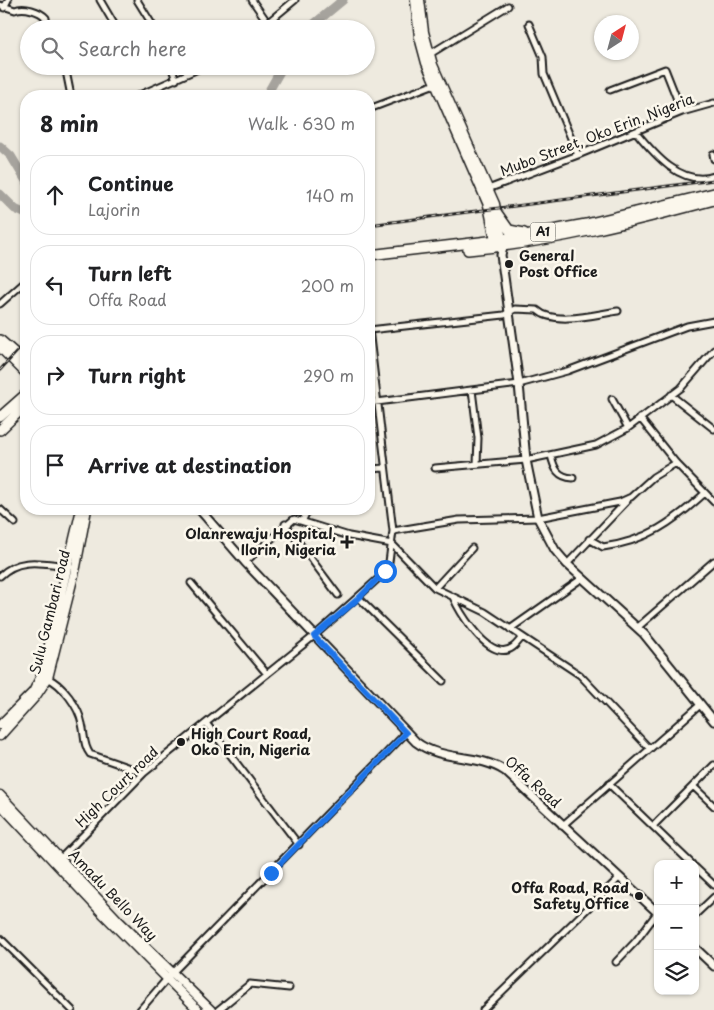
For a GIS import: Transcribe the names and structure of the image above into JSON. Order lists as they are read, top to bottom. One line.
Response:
{"streets":{"highway":["A1"],"main road":["Sulu Gambari road","Amadu Bello Way"],"street":["Mubo Street, Oko Erin, Nigeria","Offa Road","High Court road"]},"crossings":[["Offa Road","High Court road"],["High Court road","Amadu Bello Way"]],"places":{"other":["General Post Office","High Court Road, Oko Erin, Nigeria","Offa Road, Road Safety Office"],"health":["Olanrewaju Hospital, Ilorin, Nigeria"]},"north":"top right","page":{"search":"Search here","heading":["8 min","Walk · 630 m"],"list":[["Continue","Lajorin","140 m"],["Turn left","Offa Road","200 m"],["Turn right","290 m"],"Arrive at destination"],"map_buttons":["+","−"]}}
